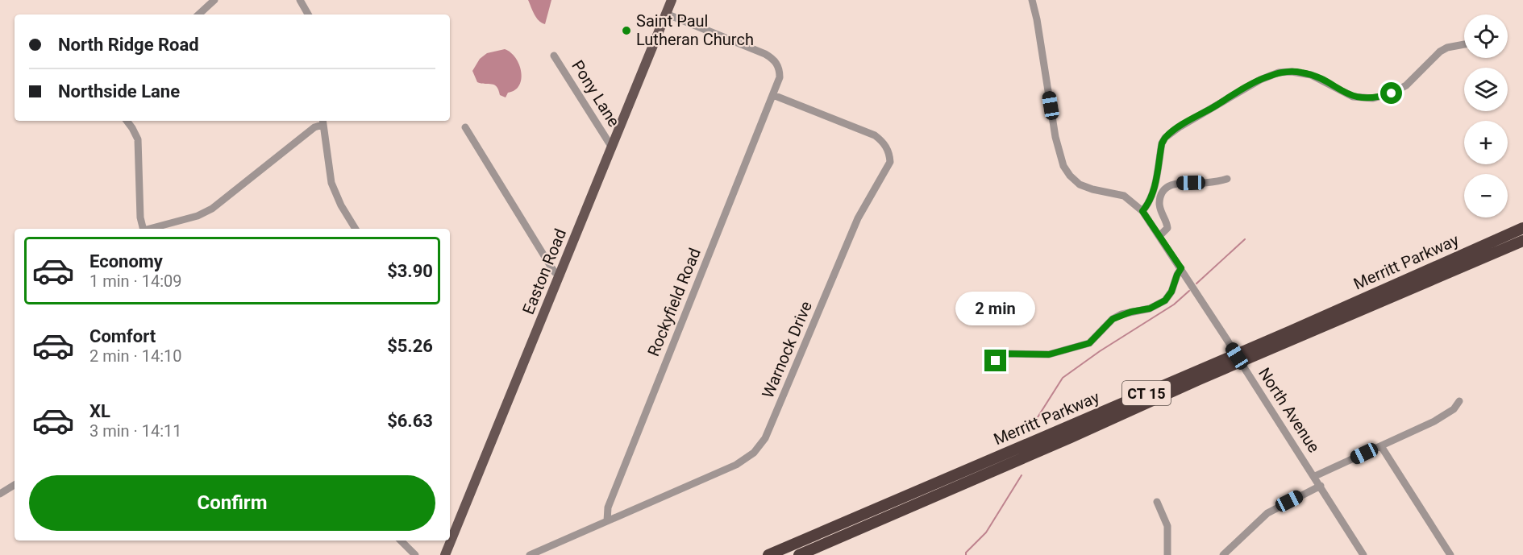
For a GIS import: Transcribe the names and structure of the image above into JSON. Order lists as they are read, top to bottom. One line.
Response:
{"streets":{"highway":["Merritt Parkway","CT 15"],"main road":["Easton Road"],"street":["Pony Lane","Rockyfield Road","Warnock Drive","North Avenue"]},"crossings":[["Pony Lane","Easton Road"],["Easton Road","Rockyfield Road"],["Rockyfield Road","Warnock Drive"]],"places":["Saint Paul Lutheran Church"],"page":{"map_buttons":["+","−"],"banner":["North Ridge Road","Northside Lane"],"list":[{"name":"Economy","note":"1 min · 14:09","value":"$3.90"},{"name":"Comfort","note":"2 min · 14:10","value":"$5.26"},{"name":"XL","note":"3 min · 14:11","value":"$6.63"}],"bubble":"2 min","buttons":"Confirm"}}
